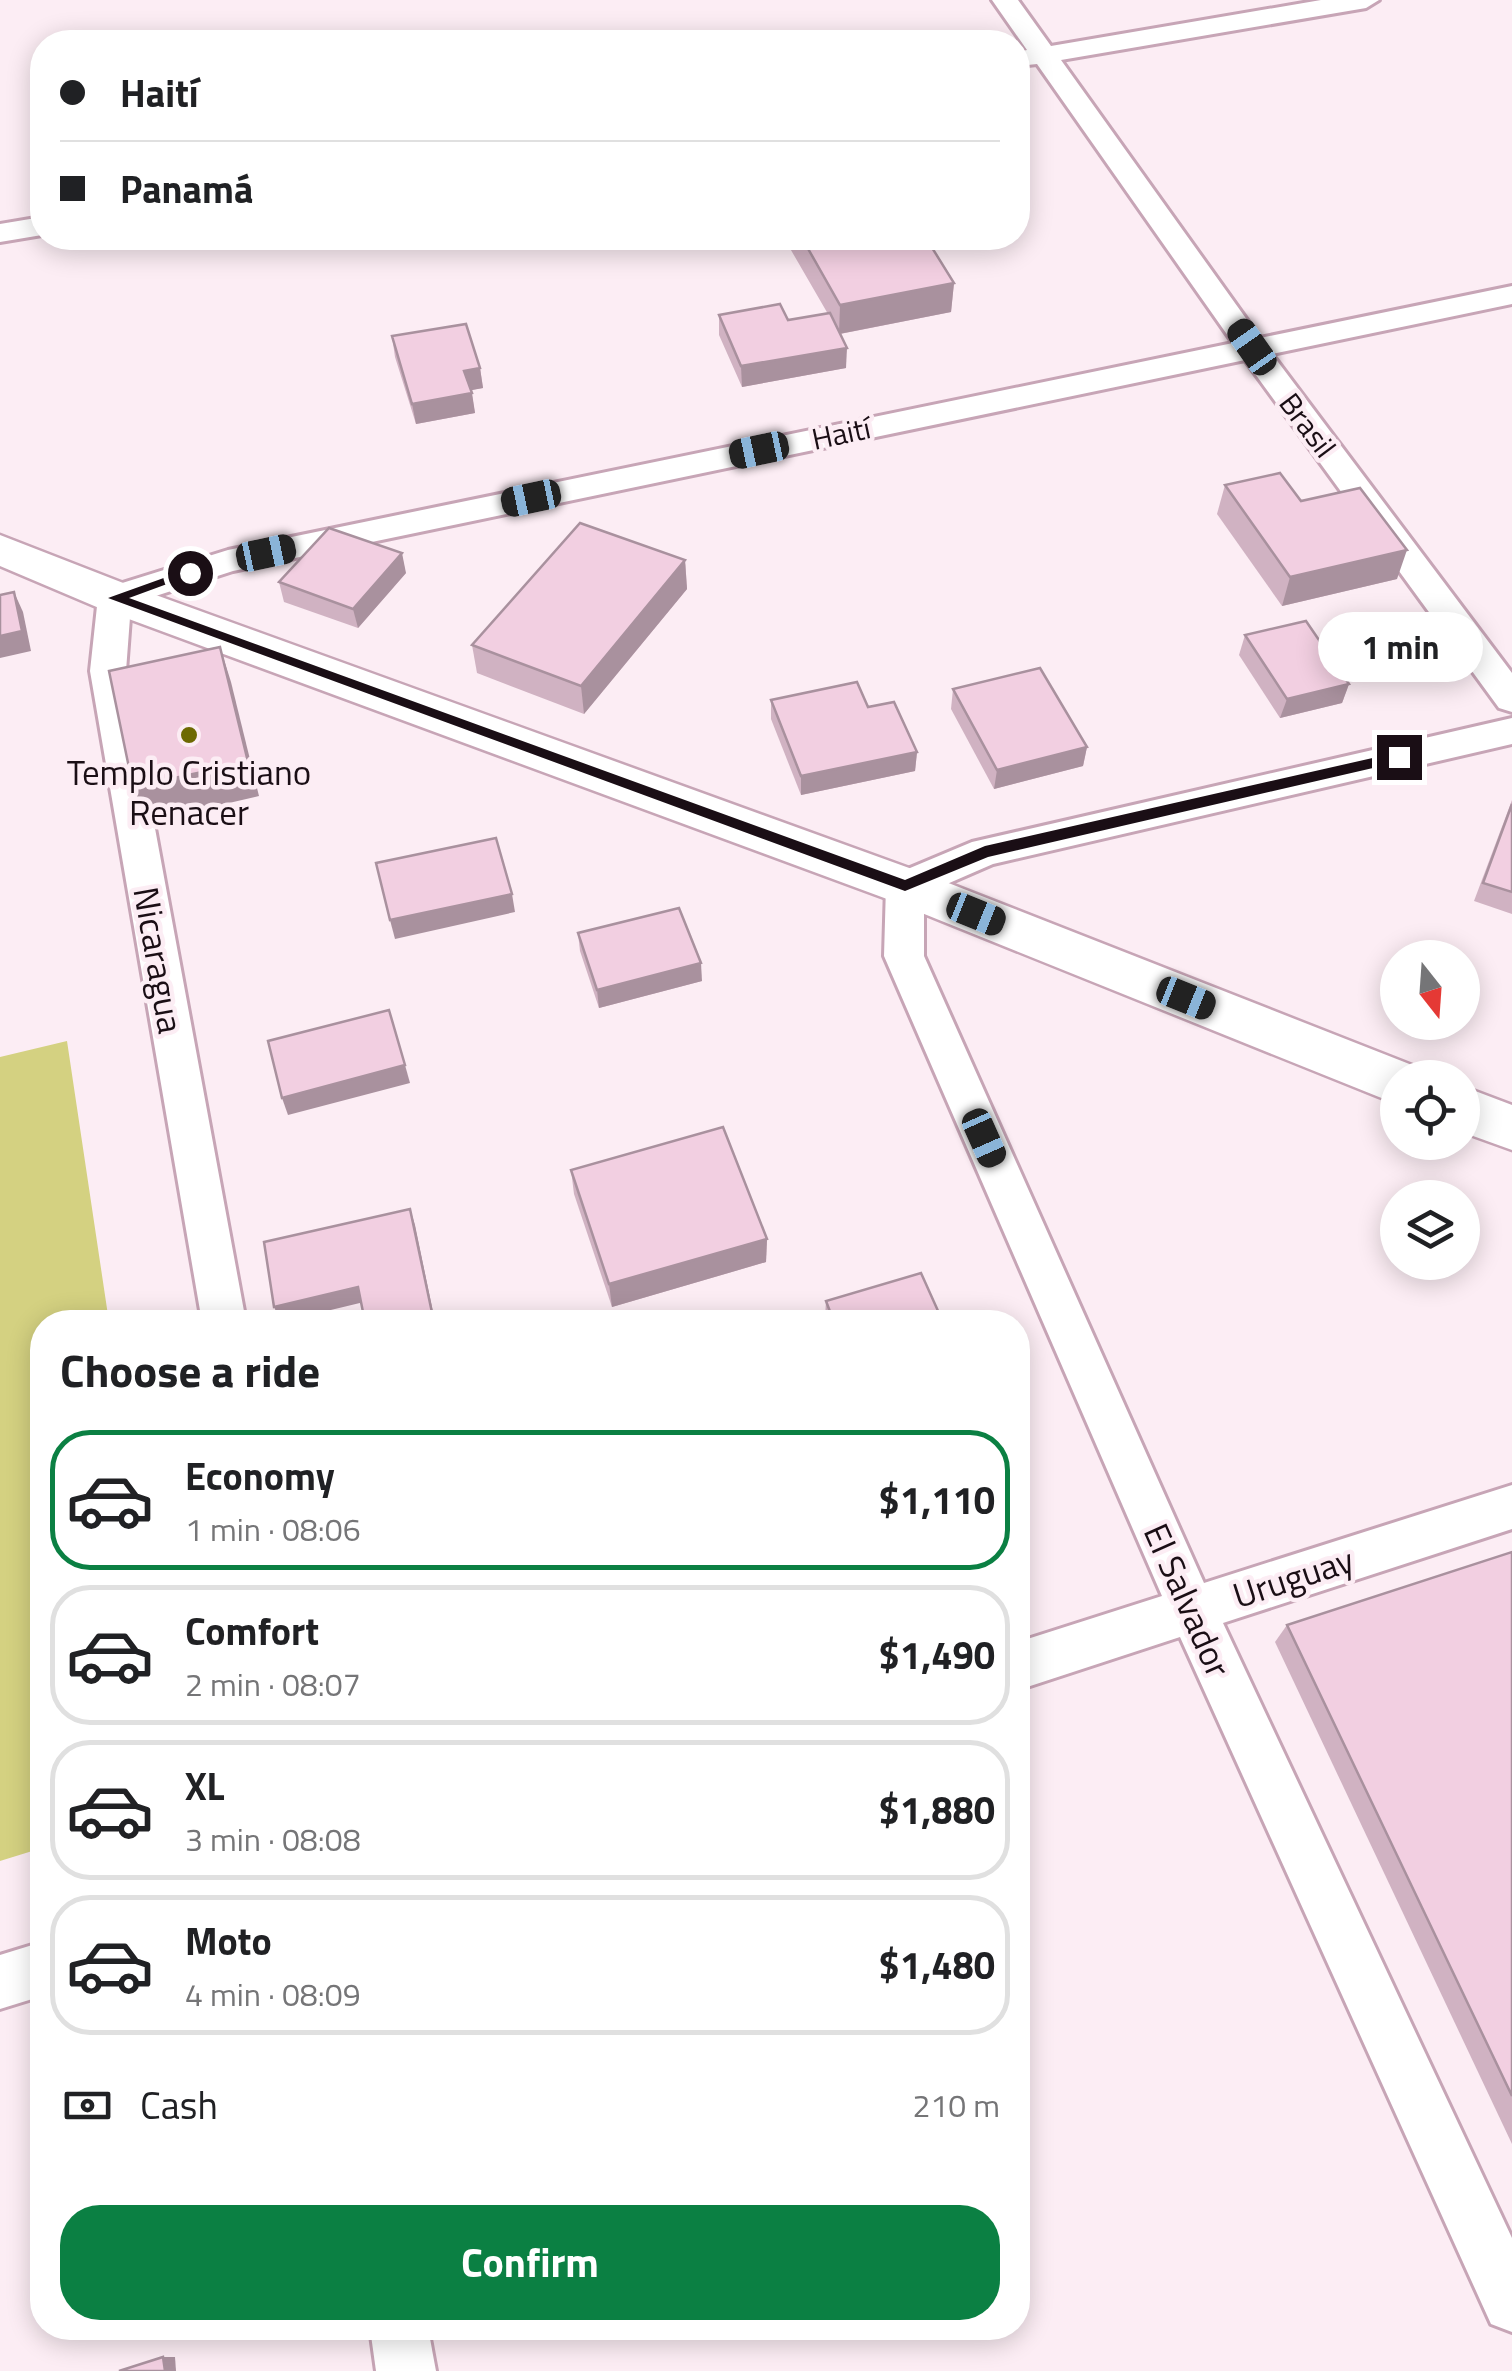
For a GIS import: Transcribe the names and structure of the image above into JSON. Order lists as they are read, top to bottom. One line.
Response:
{"streets":{"street":["Brasil","Haití","Nicaragua","Uruguay","El Salvador"]},"crossings":[["Brasil","Haití"],["Haití","Nicaragua"],["Uruguay","El Salvador"]],"places":["Templo Cristiano Renacer"],"north":"bottom","page":{"banner":["Haití","Panamá"],"bubble":"1 min","heading":"Choose a ride","list":[{"name":"Economy","note":"1 min · 08:06","value":"$1,110"},{"name":"Comfort","note":"2 min · 08:07","value":"$1,490"},{"name":"XL","note":"3 min · 08:08","value":"$1,880"},{"name":"Moto","note":"4 min · 08:09","value":"$1,480"}],"pay":["Cash","210 m"],"buttons":"Confirm"}}
